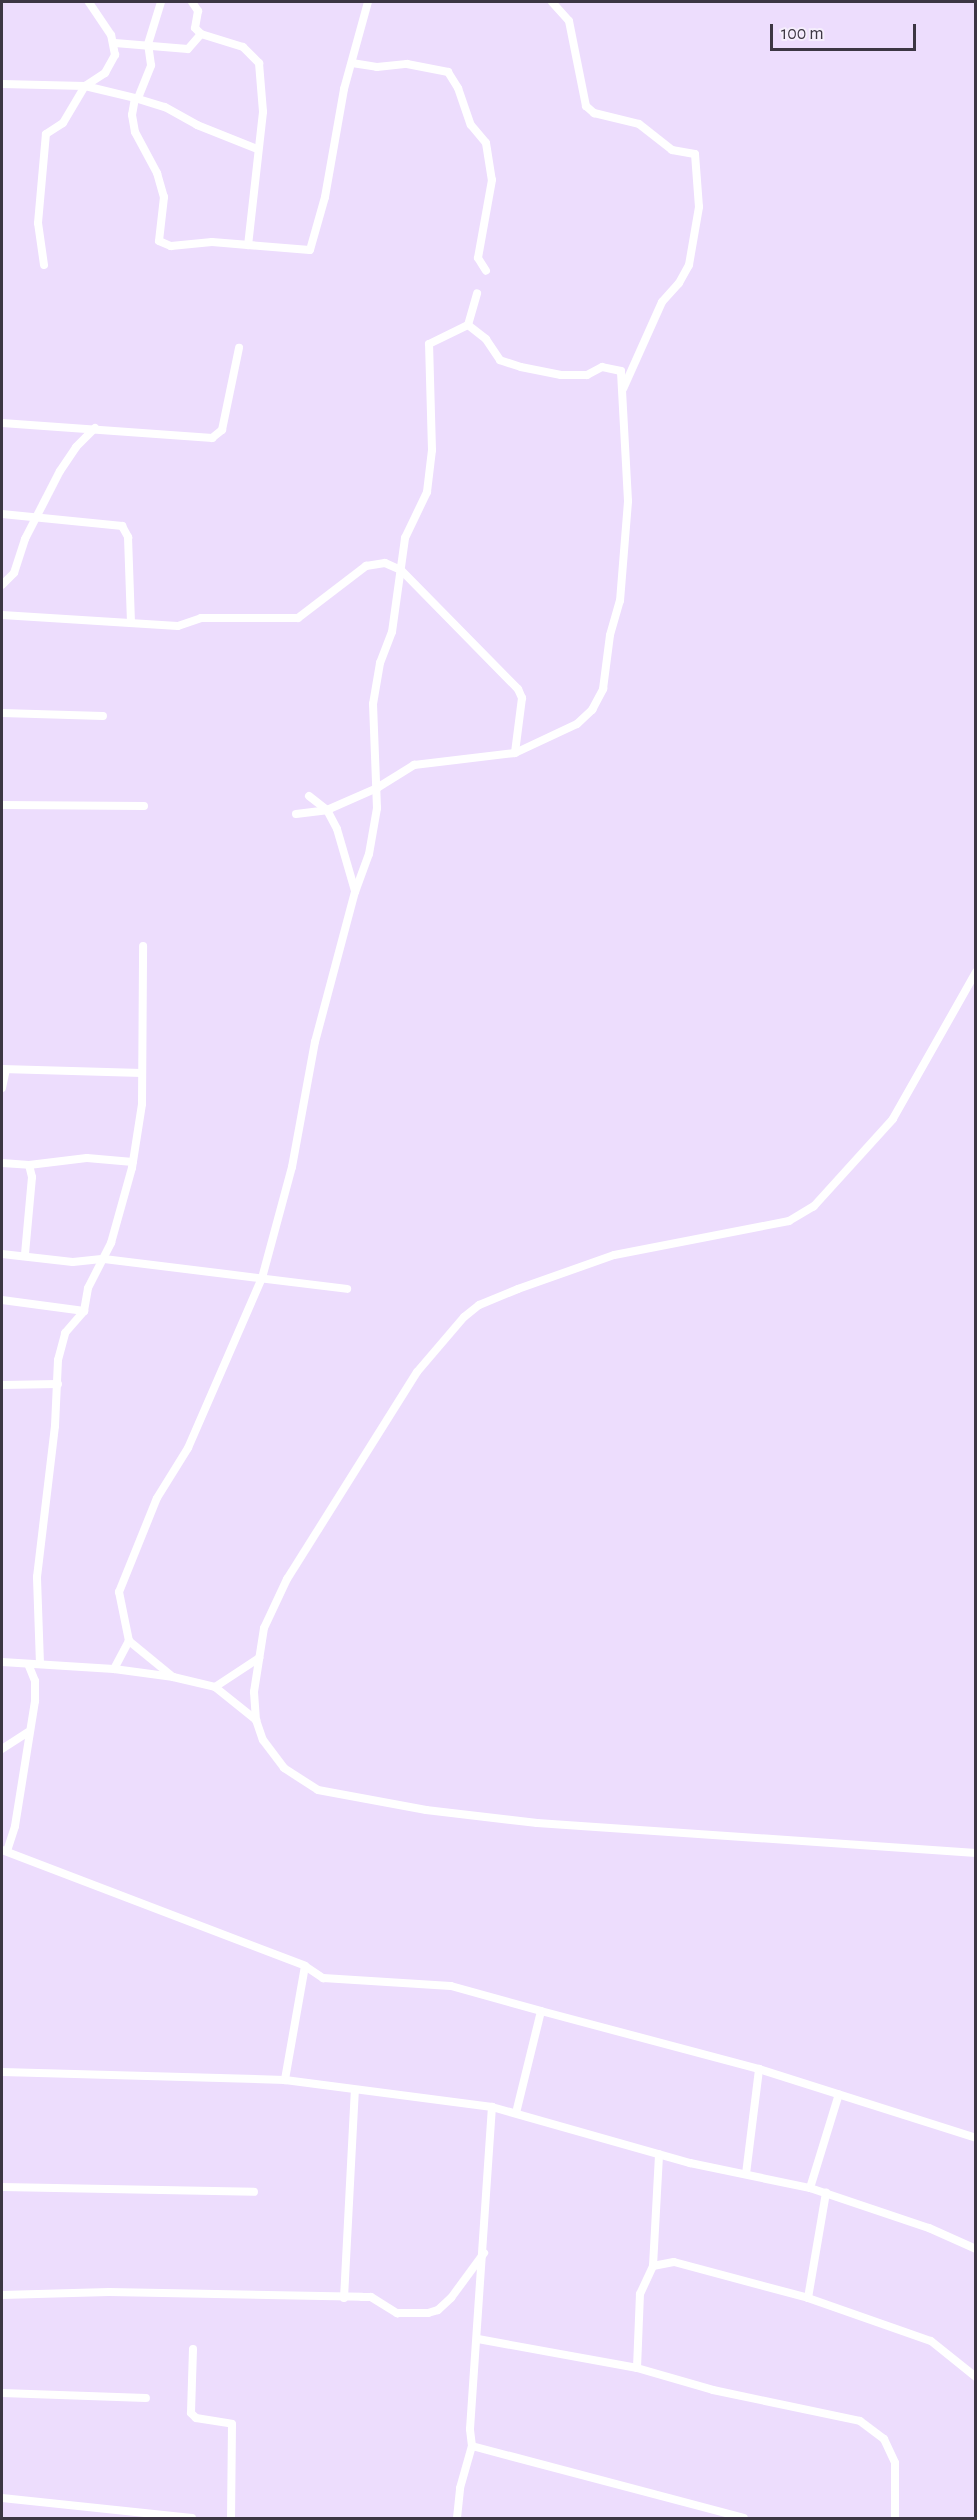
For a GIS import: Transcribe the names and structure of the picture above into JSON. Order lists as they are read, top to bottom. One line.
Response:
{"scale_bar":"100 m"}
